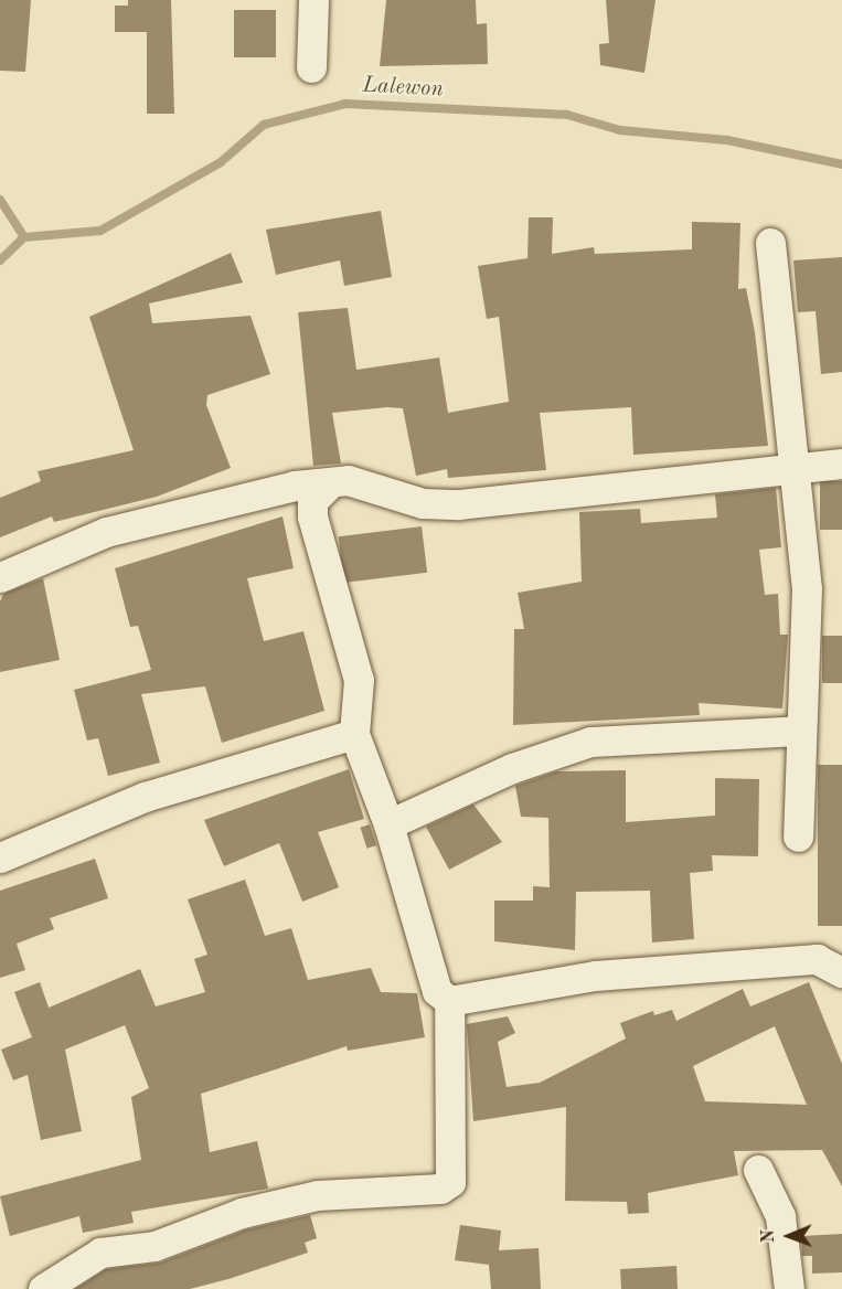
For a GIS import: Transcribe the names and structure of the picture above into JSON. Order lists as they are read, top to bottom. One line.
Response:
{"water":["Lalewon"],"north":"left"}
